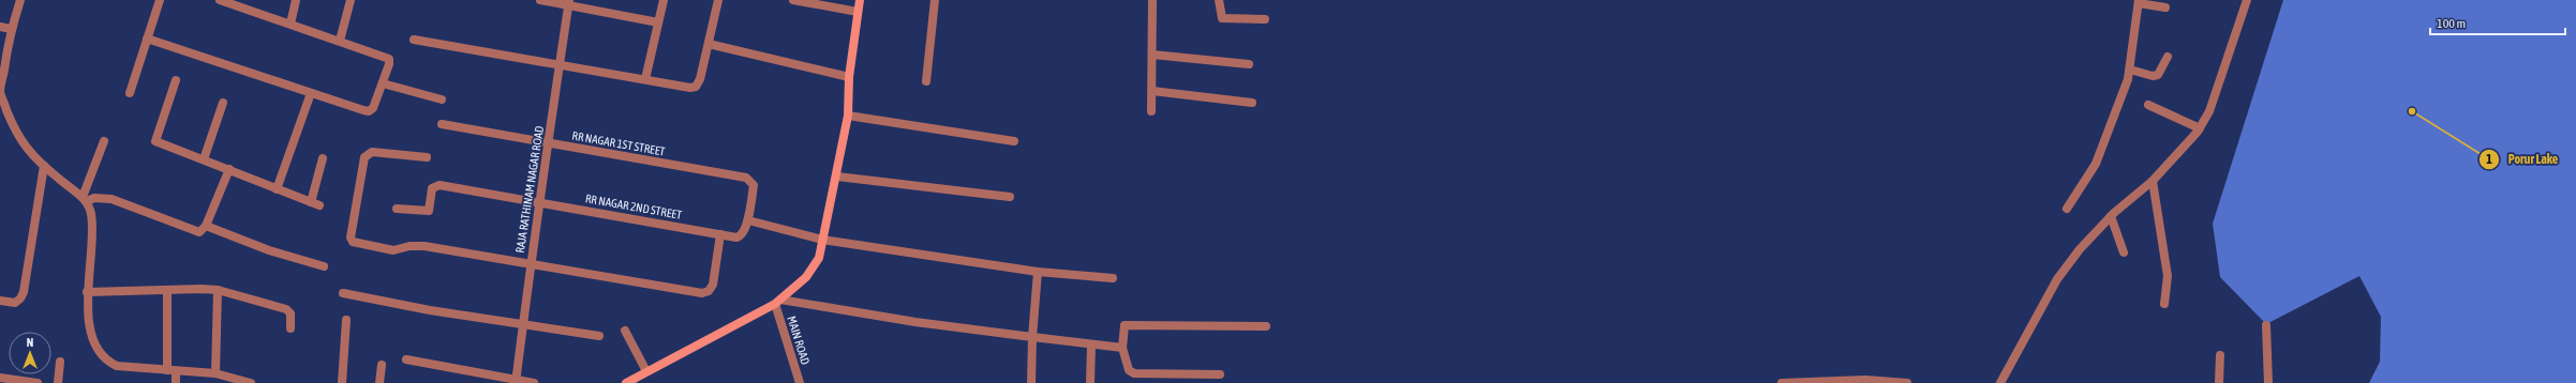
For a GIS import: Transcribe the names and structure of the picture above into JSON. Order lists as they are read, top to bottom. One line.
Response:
{"streets":{"street":["RR NAGAR 1ST STREET","RAJA RATHINAM NAGAR ROAD","RR NAGAR 2ND STREET","MAIN ROAD"]},"crossings":[["RR NAGAR 1ST STREET","RAJA RATHINAM NAGAR ROAD"],["RR NAGAR 1ST STREET","RR NAGAR 2ND STREET"],["RAJA RATHINAM NAGAR ROAD","RR NAGAR 2ND STREET"]],"places":["Porur Lake"],"scale_bar":"100 m","north":"top"}
